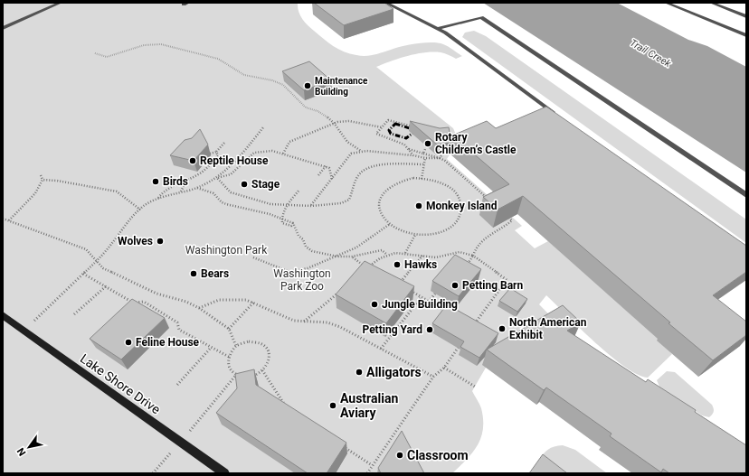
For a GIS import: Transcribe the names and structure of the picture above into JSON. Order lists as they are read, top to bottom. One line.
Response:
{"streets":{"street":["Lake Shore Drive"]},"water":["Trail Creek"],"parks":["Washington Park","Washington Park Zoo"],"places":["Maintenance Building","Rotary Children’s Castle","Reptile House","Birds","Stage","Monkey Island","Wolves","Hawks","Bears","Petting Barn","Jungle Building","North American Exhibit","Petting Yard","Feline House","Alligators","Australian Aviary","Classroom"],"north":"bottom left"}
